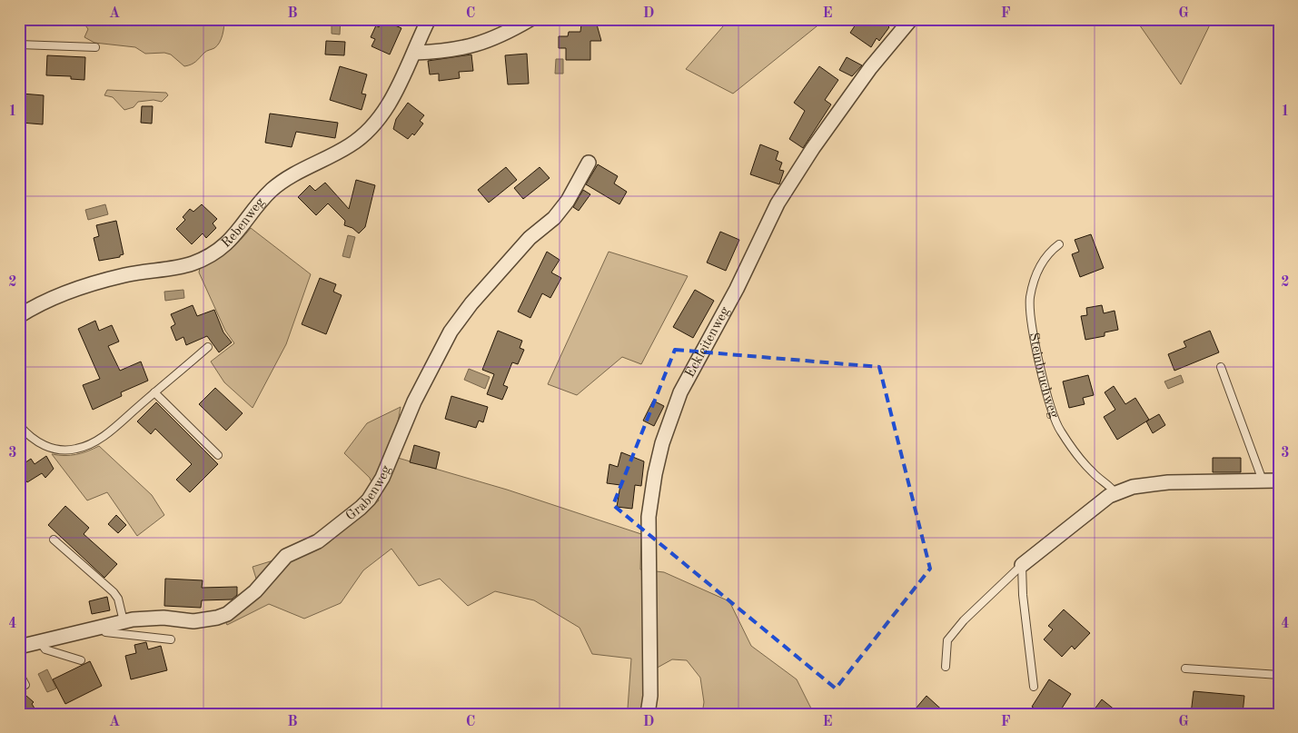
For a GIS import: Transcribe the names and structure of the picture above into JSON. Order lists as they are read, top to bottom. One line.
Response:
{"streets":{"street":["Rebenweg","Eckleitenweg","Grabenweg"],"lane":["Steinbruchweg"]},"grid":{"columns":["A","B","C","D","E","F","G"],"rows":["1","2","3","4"]}}
